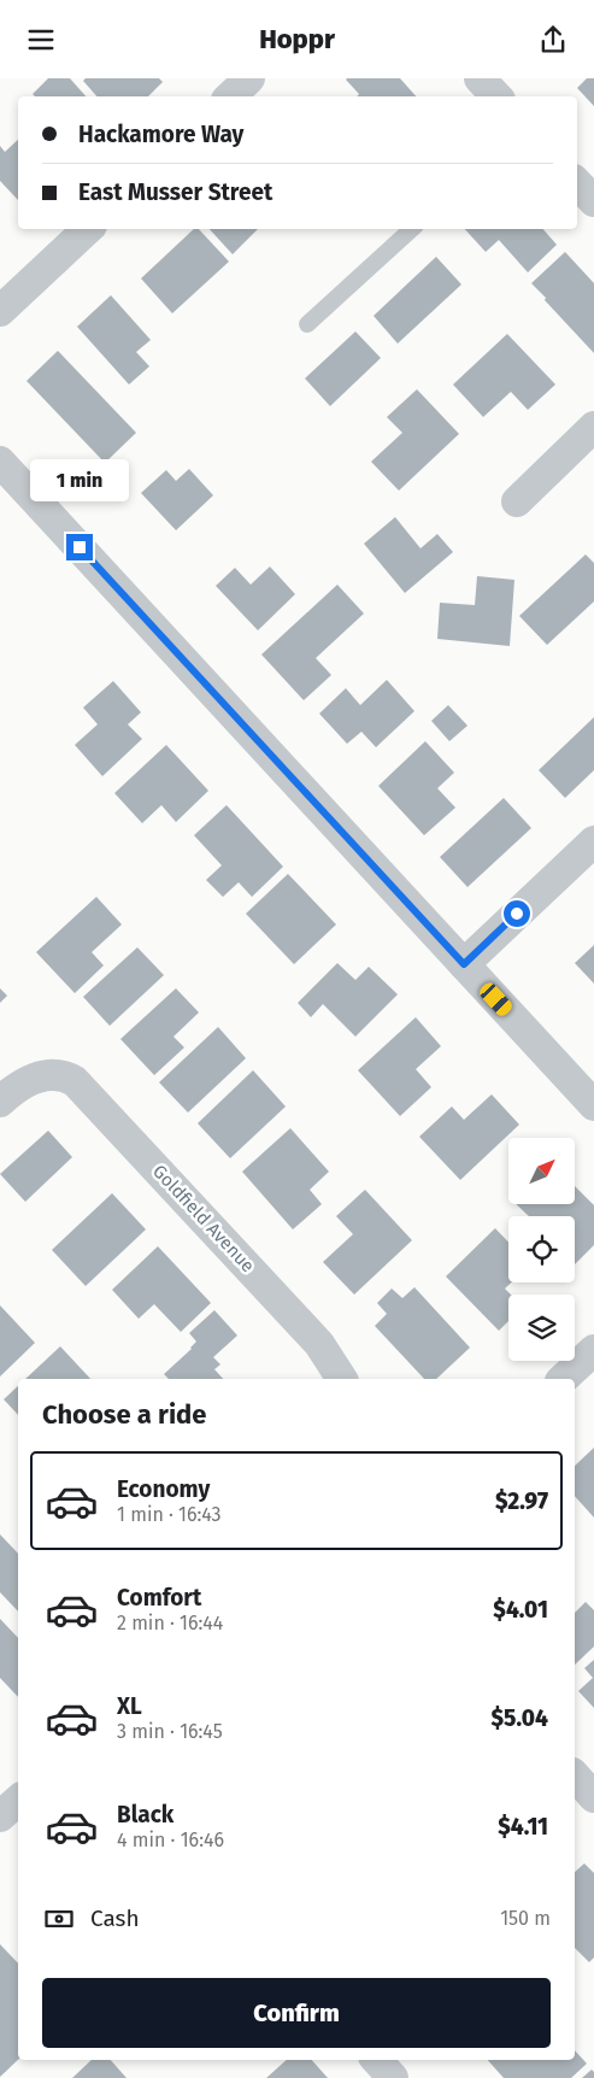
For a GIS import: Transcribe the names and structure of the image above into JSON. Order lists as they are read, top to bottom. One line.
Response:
{"streets":{"street":["Goldfield Avenue"]},"north":"top right","page":{"header":"Hoppr","banner":["Hackamore Way","East Musser Street"],"bubble":"1 min","heading":"Choose a ride","list":[{"name":"Economy","note":"1 min · 16:43","value":"$2.97"},{"name":"Comfort","note":"2 min · 16:44","value":"$4.01"},{"name":"XL","note":"3 min · 16:45","value":"$5.04"},{"name":"Black","note":"4 min · 16:46","value":"$4.11"}],"pay":["Cash","150 m"],"buttons":"Confirm"}}
